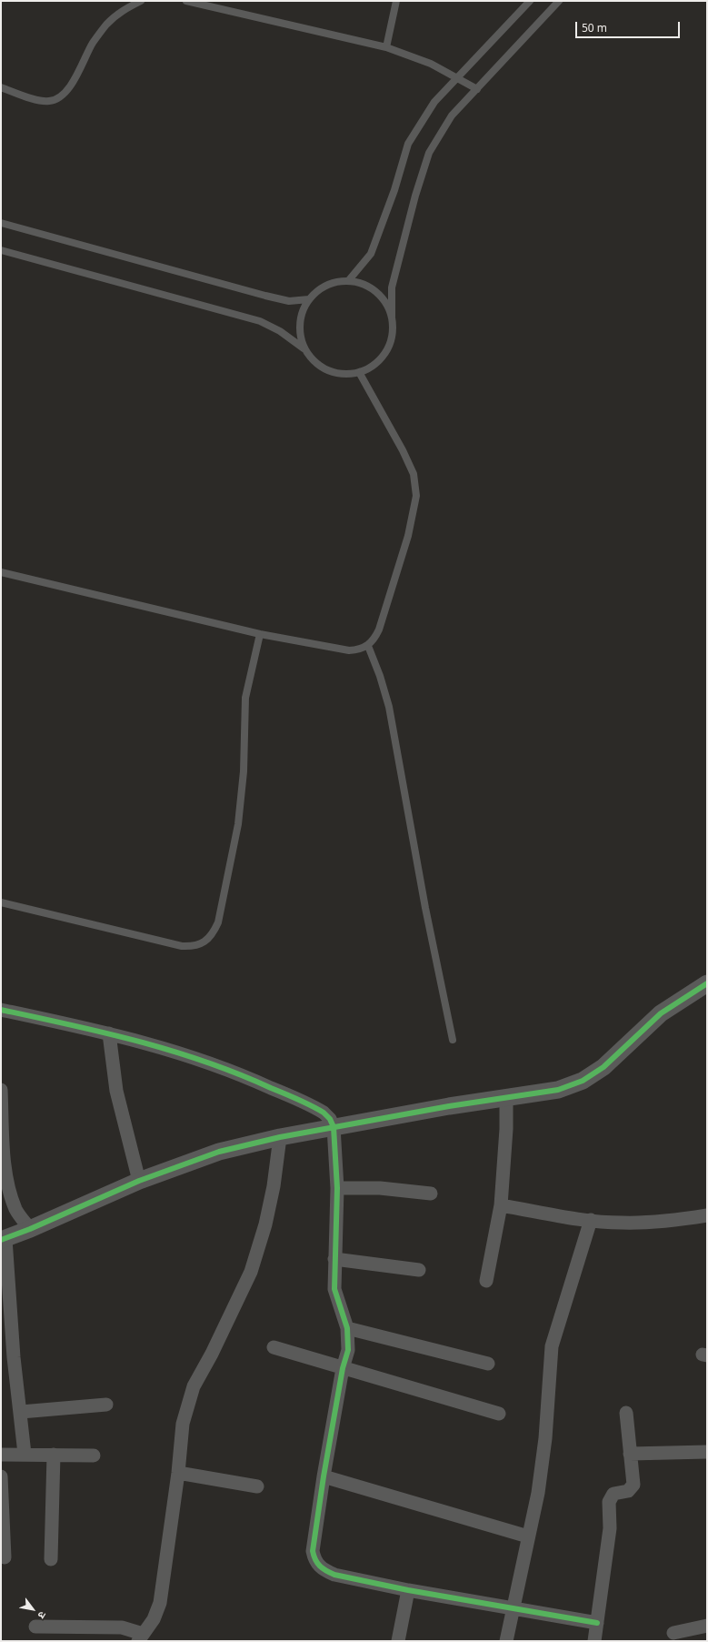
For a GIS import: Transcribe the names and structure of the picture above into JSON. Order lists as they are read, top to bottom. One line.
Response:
{"scale_bar":"50 m","north":"bottom right"}
